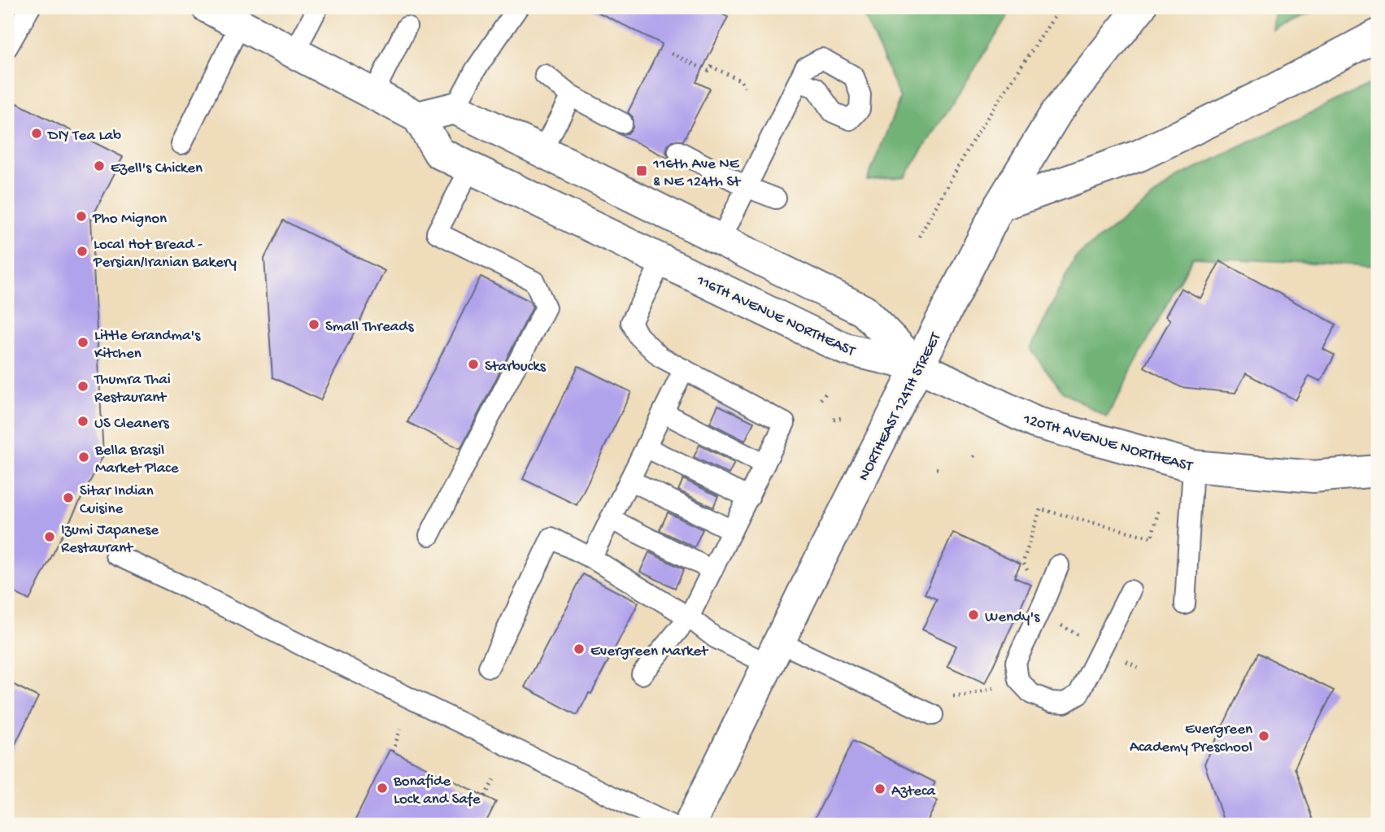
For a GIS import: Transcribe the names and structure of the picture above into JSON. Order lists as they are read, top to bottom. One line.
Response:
{"streets":{"main road":["116TH AVENUE NORTHEAST","NORTHEAST 124TH STREET","120TH AVENUE NORTHEAST"]},"crossings":[["116TH AVENUE NORTHEAST","NORTHEAST 124TH STREET"],["116TH AVENUE NORTHEAST","120TH AVENUE NORTHEAST"],["NORTHEAST 124TH STREET","120TH AVENUE NORTHEAST"]],"places":{"other":["DIY Tea Lab","Ezell's Chicken","Pho Mignon","Local Hot Bread - Persian/Iranian Bakery","Small Threads","Little Grandma's Kitchen","Starbucks","Thumra Thai Restaurant","US Cleaners","Bella Brasil Market Place","Sitar Indian Cuisine","Izumi Japanese Restaurant","Wendy's","Evergreen Market","Evergreen Academy Preschool","Bonafide Lock and Safe","Azteca"],"transit":["116th Ave NE & NE 124th St"]}}
